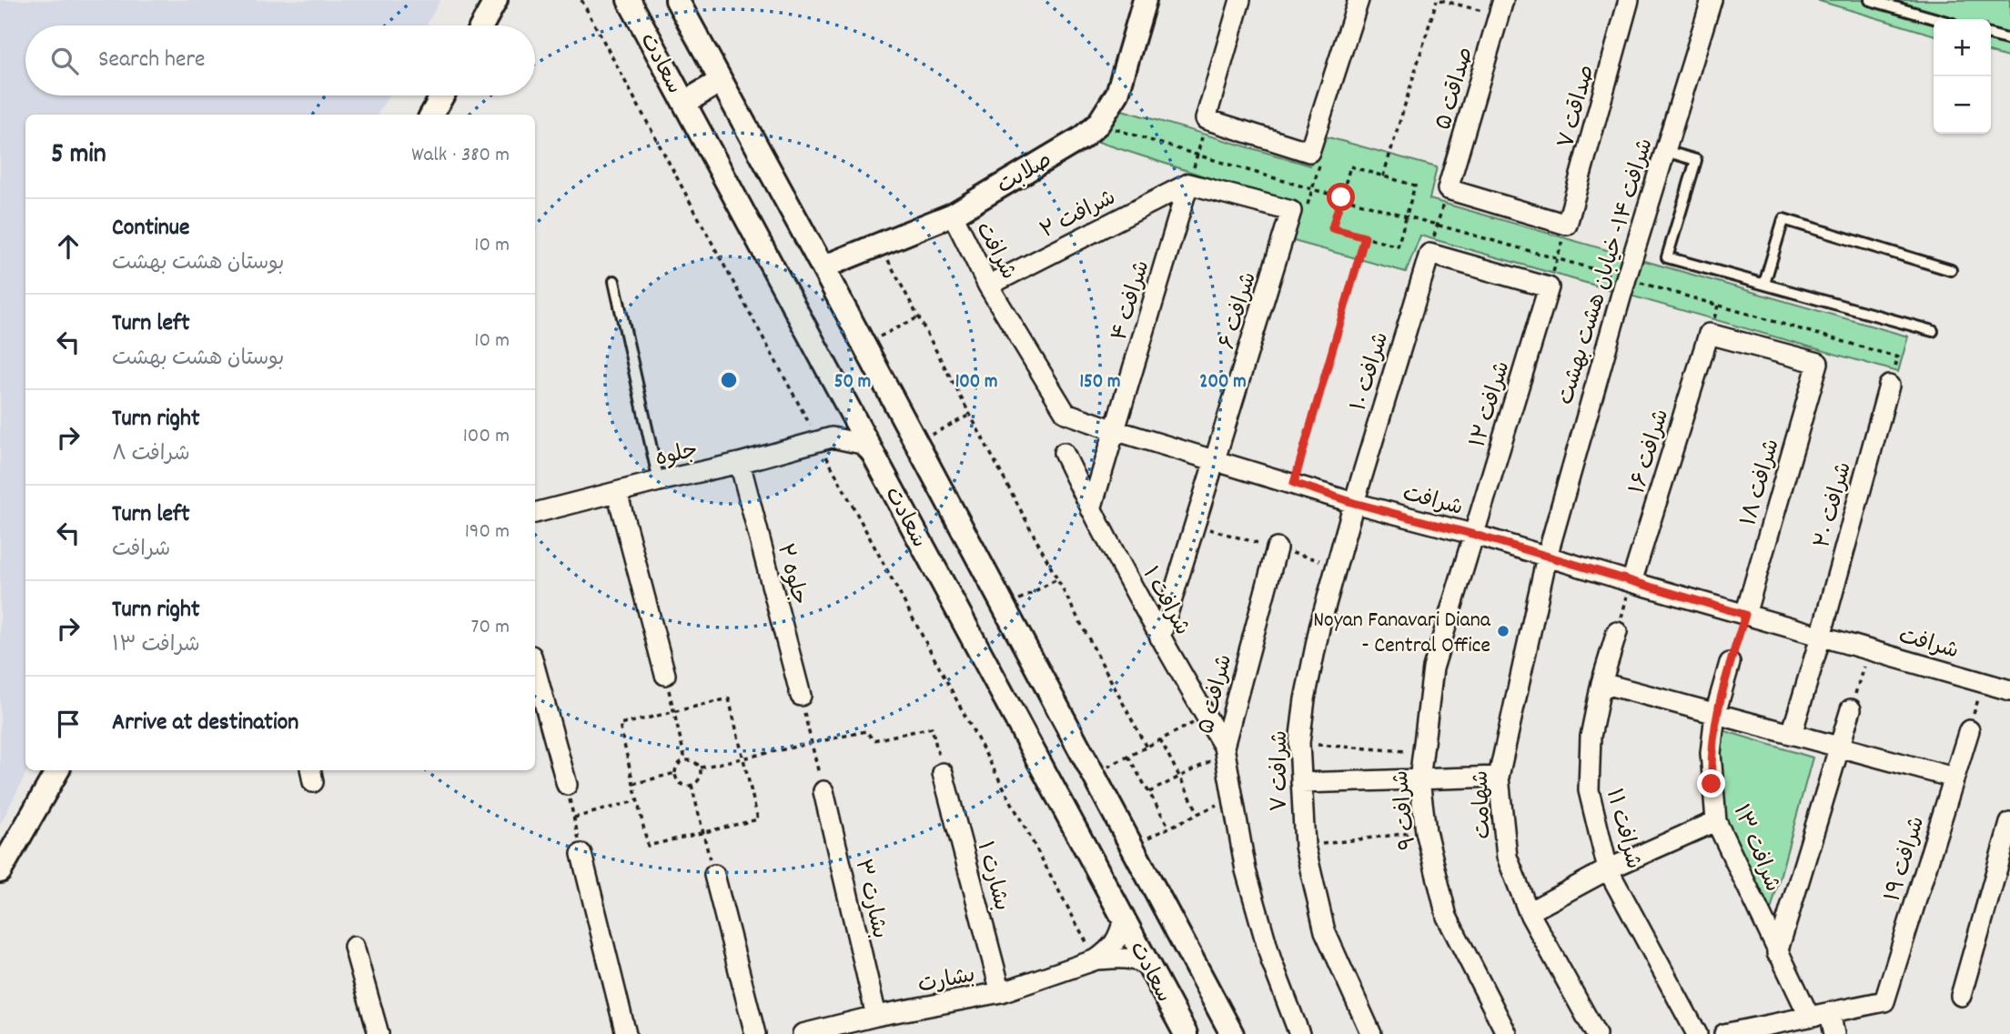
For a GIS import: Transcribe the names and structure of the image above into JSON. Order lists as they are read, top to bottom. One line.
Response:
{"streets":{"street":["سعادت","صداقت ۵","صداقت ۷","صلابت","شرافت ۲","شرافت","شرافت ۱۴- خیابان هشت بهشت","شرافت ۴","شرافت ۶","شرافت ۱۰","شرافت ۱۲","شرافت ۱۶","جلوه","شرافت ۱۸","شرافت ۲۰","جلوه ۲","شرافت ۱","شرافت ۵","شرافت ۷","شهامت","شرافت ۹","شرافت ۱۱","شرافت ۱۳","شرافت ۱۹","بشارت ۱","بشارت ۳","بشارت"]},"crossings":[["سعادت","صلابت"],["صلابت","شرافت"],["شرافت ۲","شرافت"],["شرافت ۲","شرافت ۴"],["شرافت","شرافت ۱۴- خیابان هشت بهشت"],["شرافت","شرافت ۴"],["شرافت","شرافت ۶"],["شرافت","شرافت ۱۰"],["شرافت","شرافت ۱۲"],["شرافت","شرافت ۱۶"],["شرافت","شرافت ۱۸"],["شرافت","شرافت ۲۰"],["شرافت","شرافت ۷"],["شرافت","شهامت"],["شرافت","شرافت ۹"],["شرافت ۱۴- خیابان هشت بهشت","شهامت"],["شرافت ۶","شرافت ۱"],["شرافت ۱۰","شرافت ۷"],["شرافت ۱۲","شرافت ۹"],["شرافت ۱۶","شرافت ۱۸"],["جلوه","جلوه ۲"],["شرافت ۱","شرافت ۵"],["بشارت ۱","بشارت"],["بشارت ۳","بشارت"]],"places":["Noyan Fanavari Diana - Central Office"],"page":{"map_buttons":["+","−"],"search":"Search here","heading":["5 min","Walk · 380 m"],"list":[["Continue","بوستان هشت بهشت","10 m"],["Turn left","بوستان هشت بهشت","10 m"],["Turn right","شرافت ۸","100 m"],["Turn left","شرافت","190 m"],["Turn right","شرافت ۱۳","70 m"],"Arrive at destination"]},"rings":["50 m","100 m","150 m","200 m"]}
